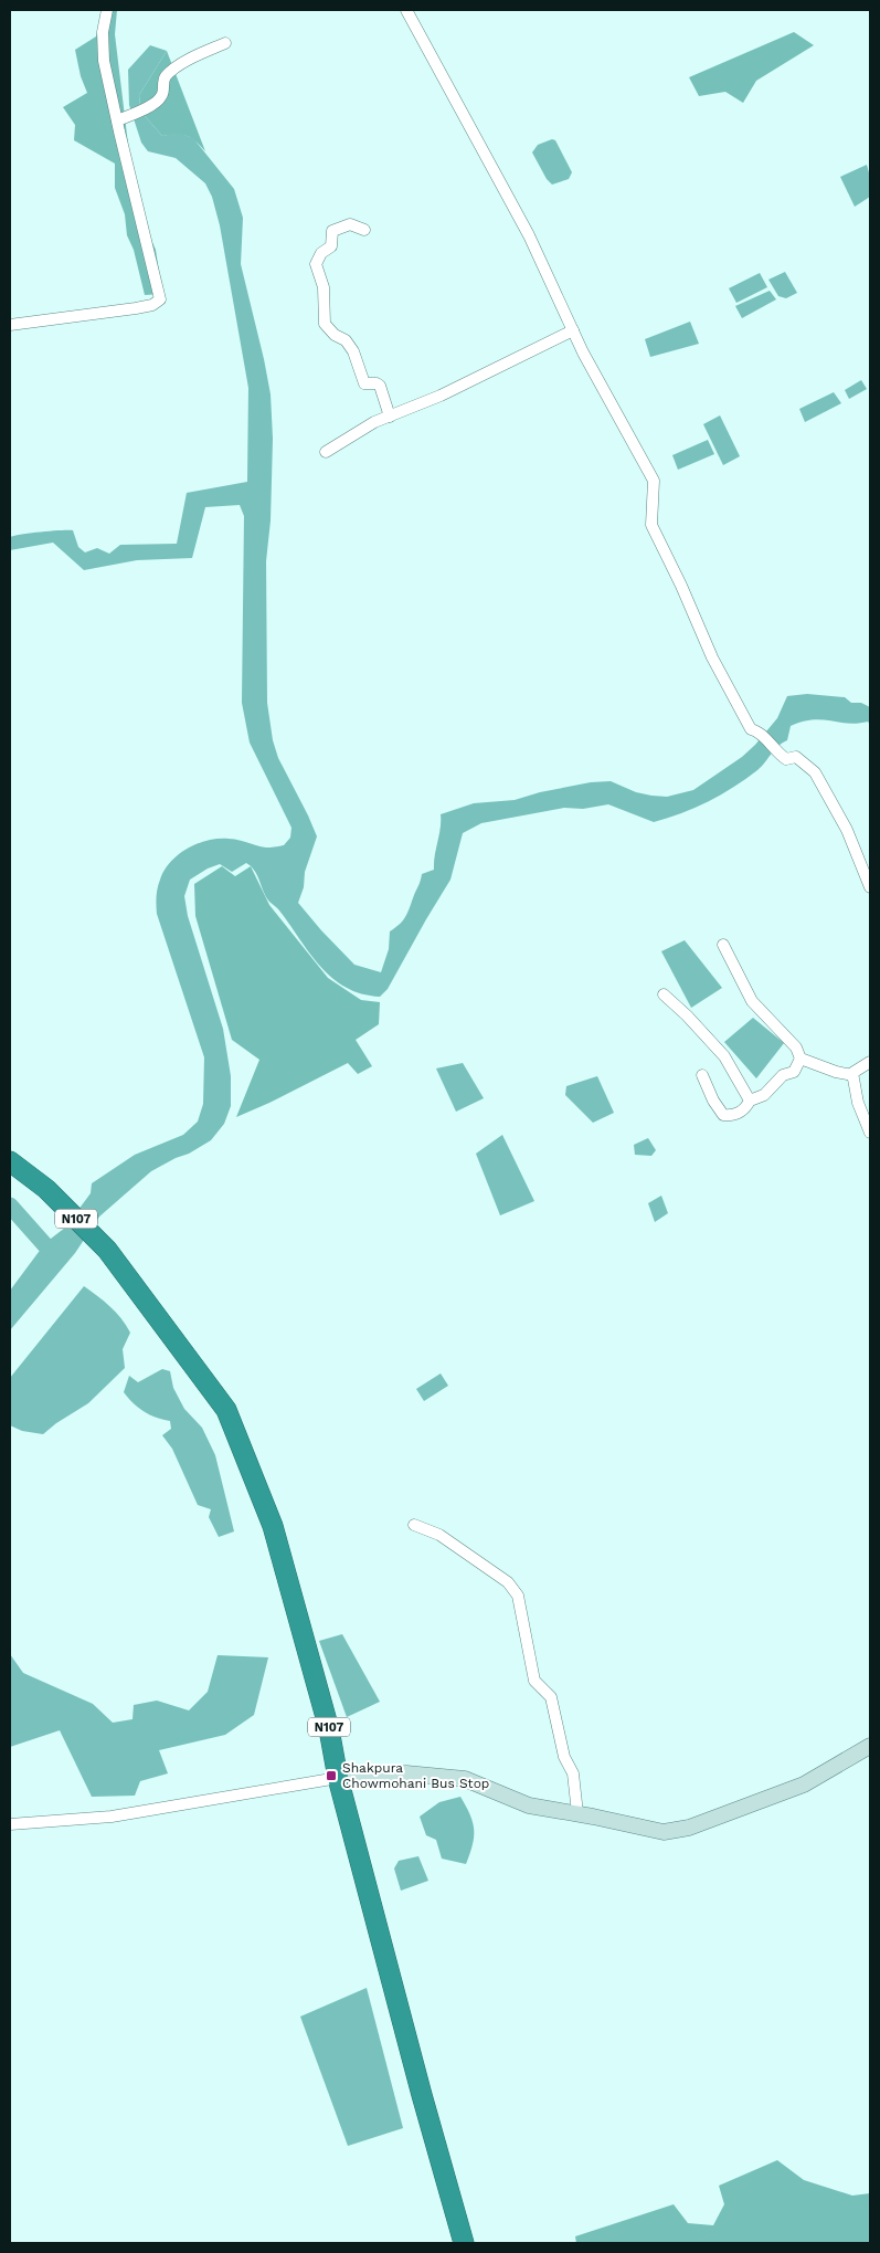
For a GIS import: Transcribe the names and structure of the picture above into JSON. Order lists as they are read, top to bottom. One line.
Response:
{"streets":{"highway":["N107"]},"places":{"transit":["Shakpura Chowmohani Bus Stop"]}}
